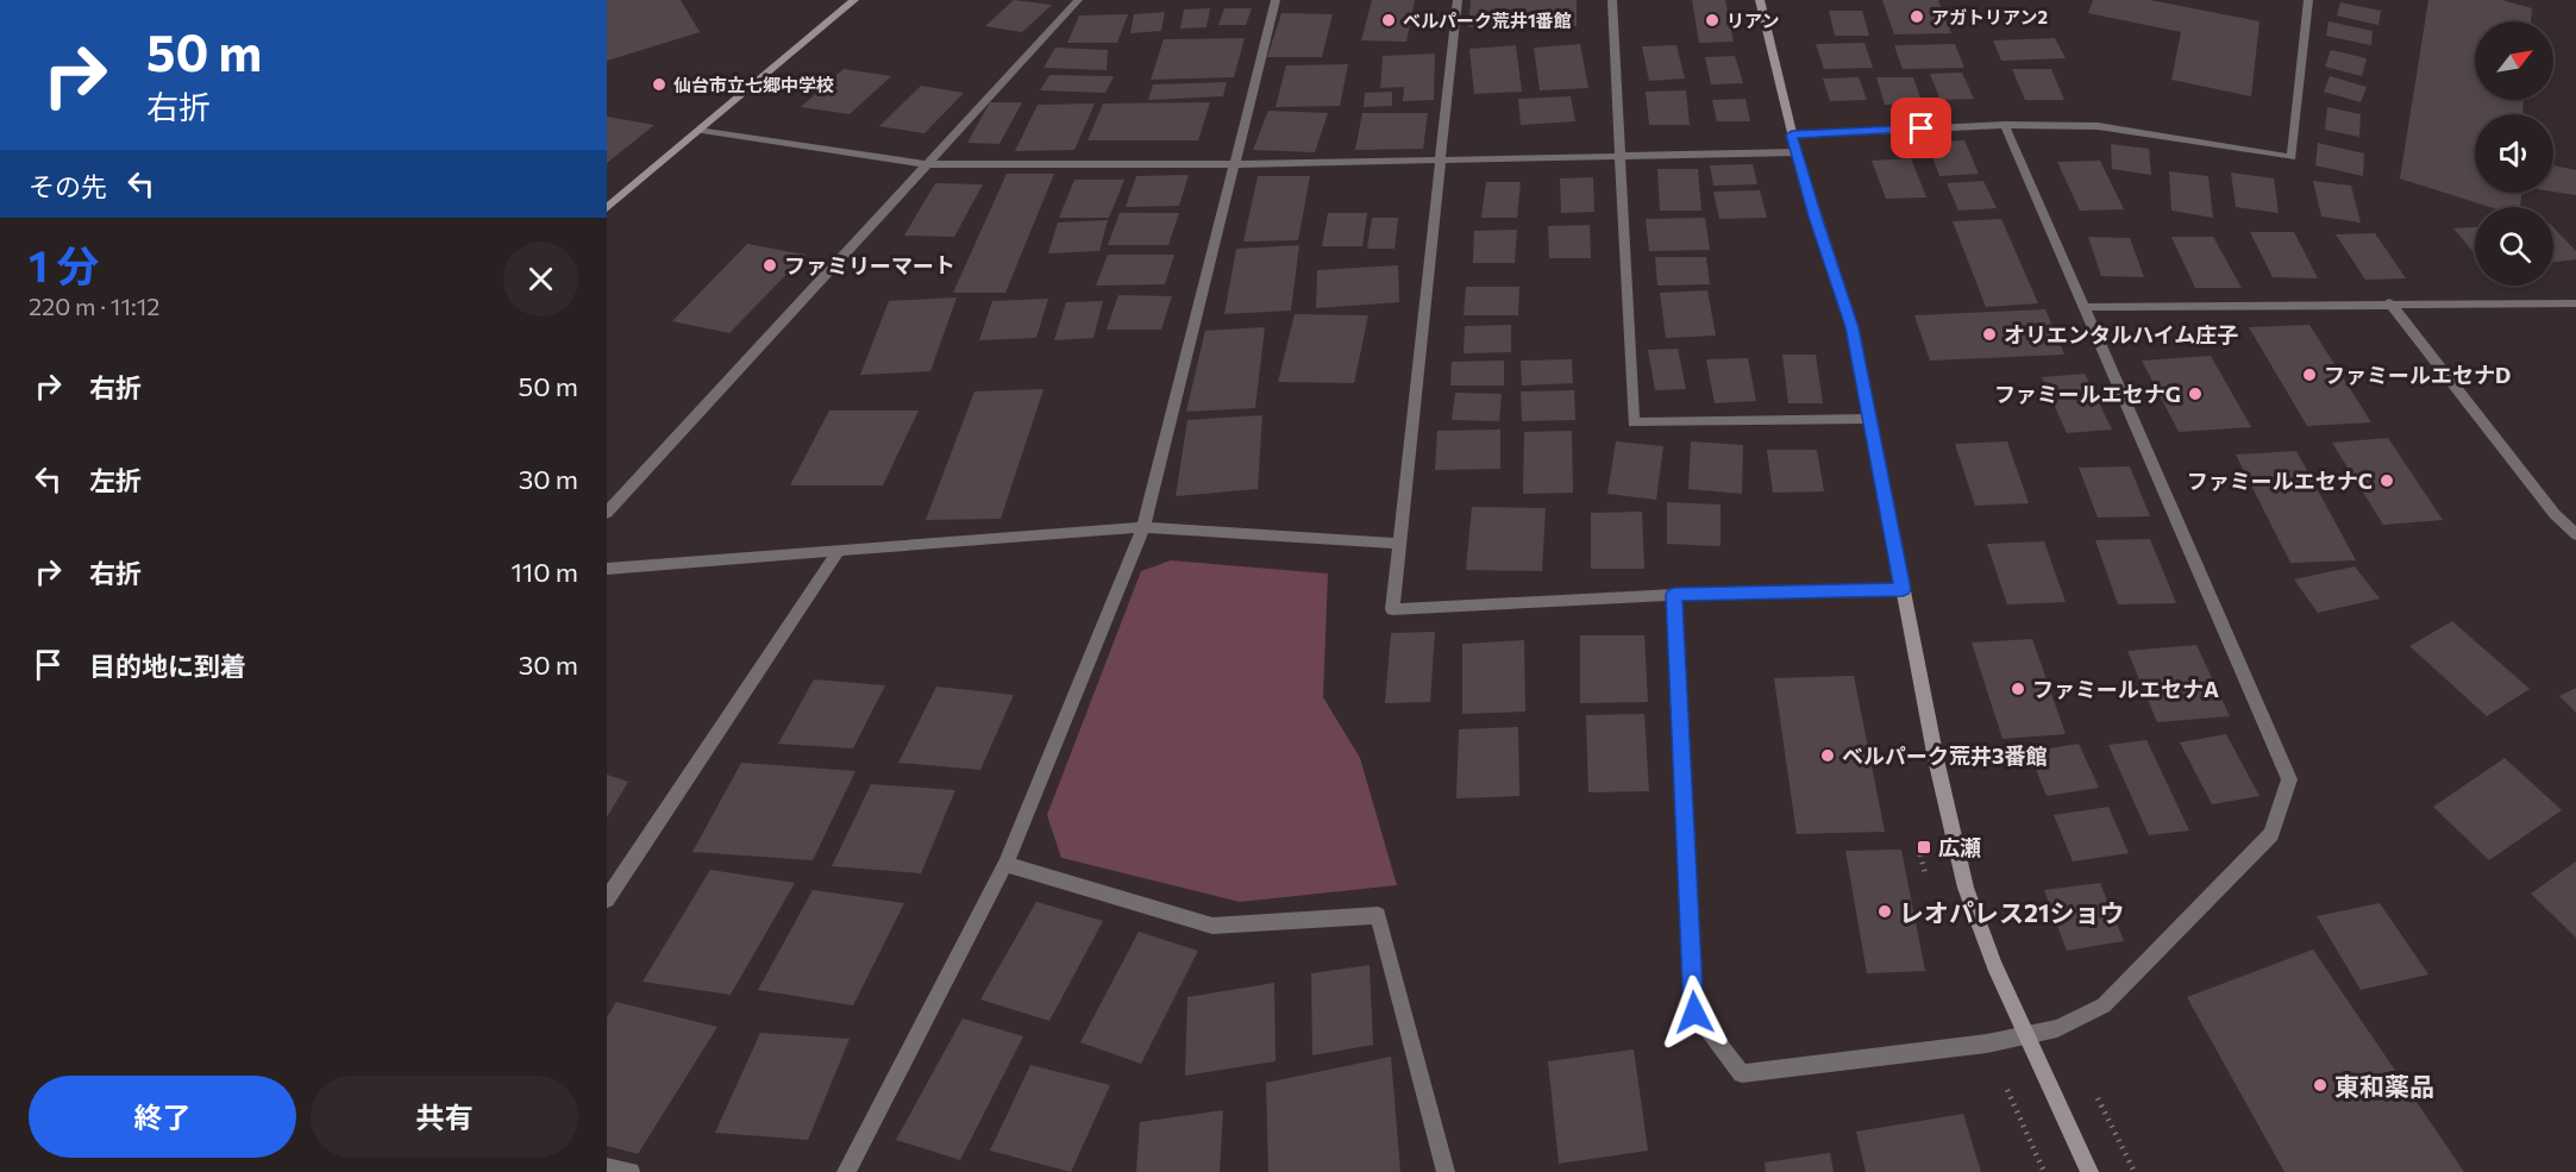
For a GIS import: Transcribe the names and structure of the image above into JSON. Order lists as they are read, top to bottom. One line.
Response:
{"places":{"other":["アガトリアン2","ベルパーク荒井1番館","リアン","仙台市立七郷中学校","ファミリーマート","オリエンタルハイム庄子","ファミールエセナD","ファミールエセナG","ファミールエセナC","ファミールエセナA","ベルパーク荒井3番館","レオパレス21ショウ","東和薬品"],"transit":["広瀬"]},"north":"top right","page":{"turn":["50 m","右折"],"then":"その先","heading":["1 分","220 m · 11:12"],"list":[{"name":"右折","value":"50 m"},{"name":"左折","value":"30 m"},{"name":"右折","value":"110 m"},{"name":"目的地に到着","value":"30 m"}],"buttons":["終了","共有"]}}
